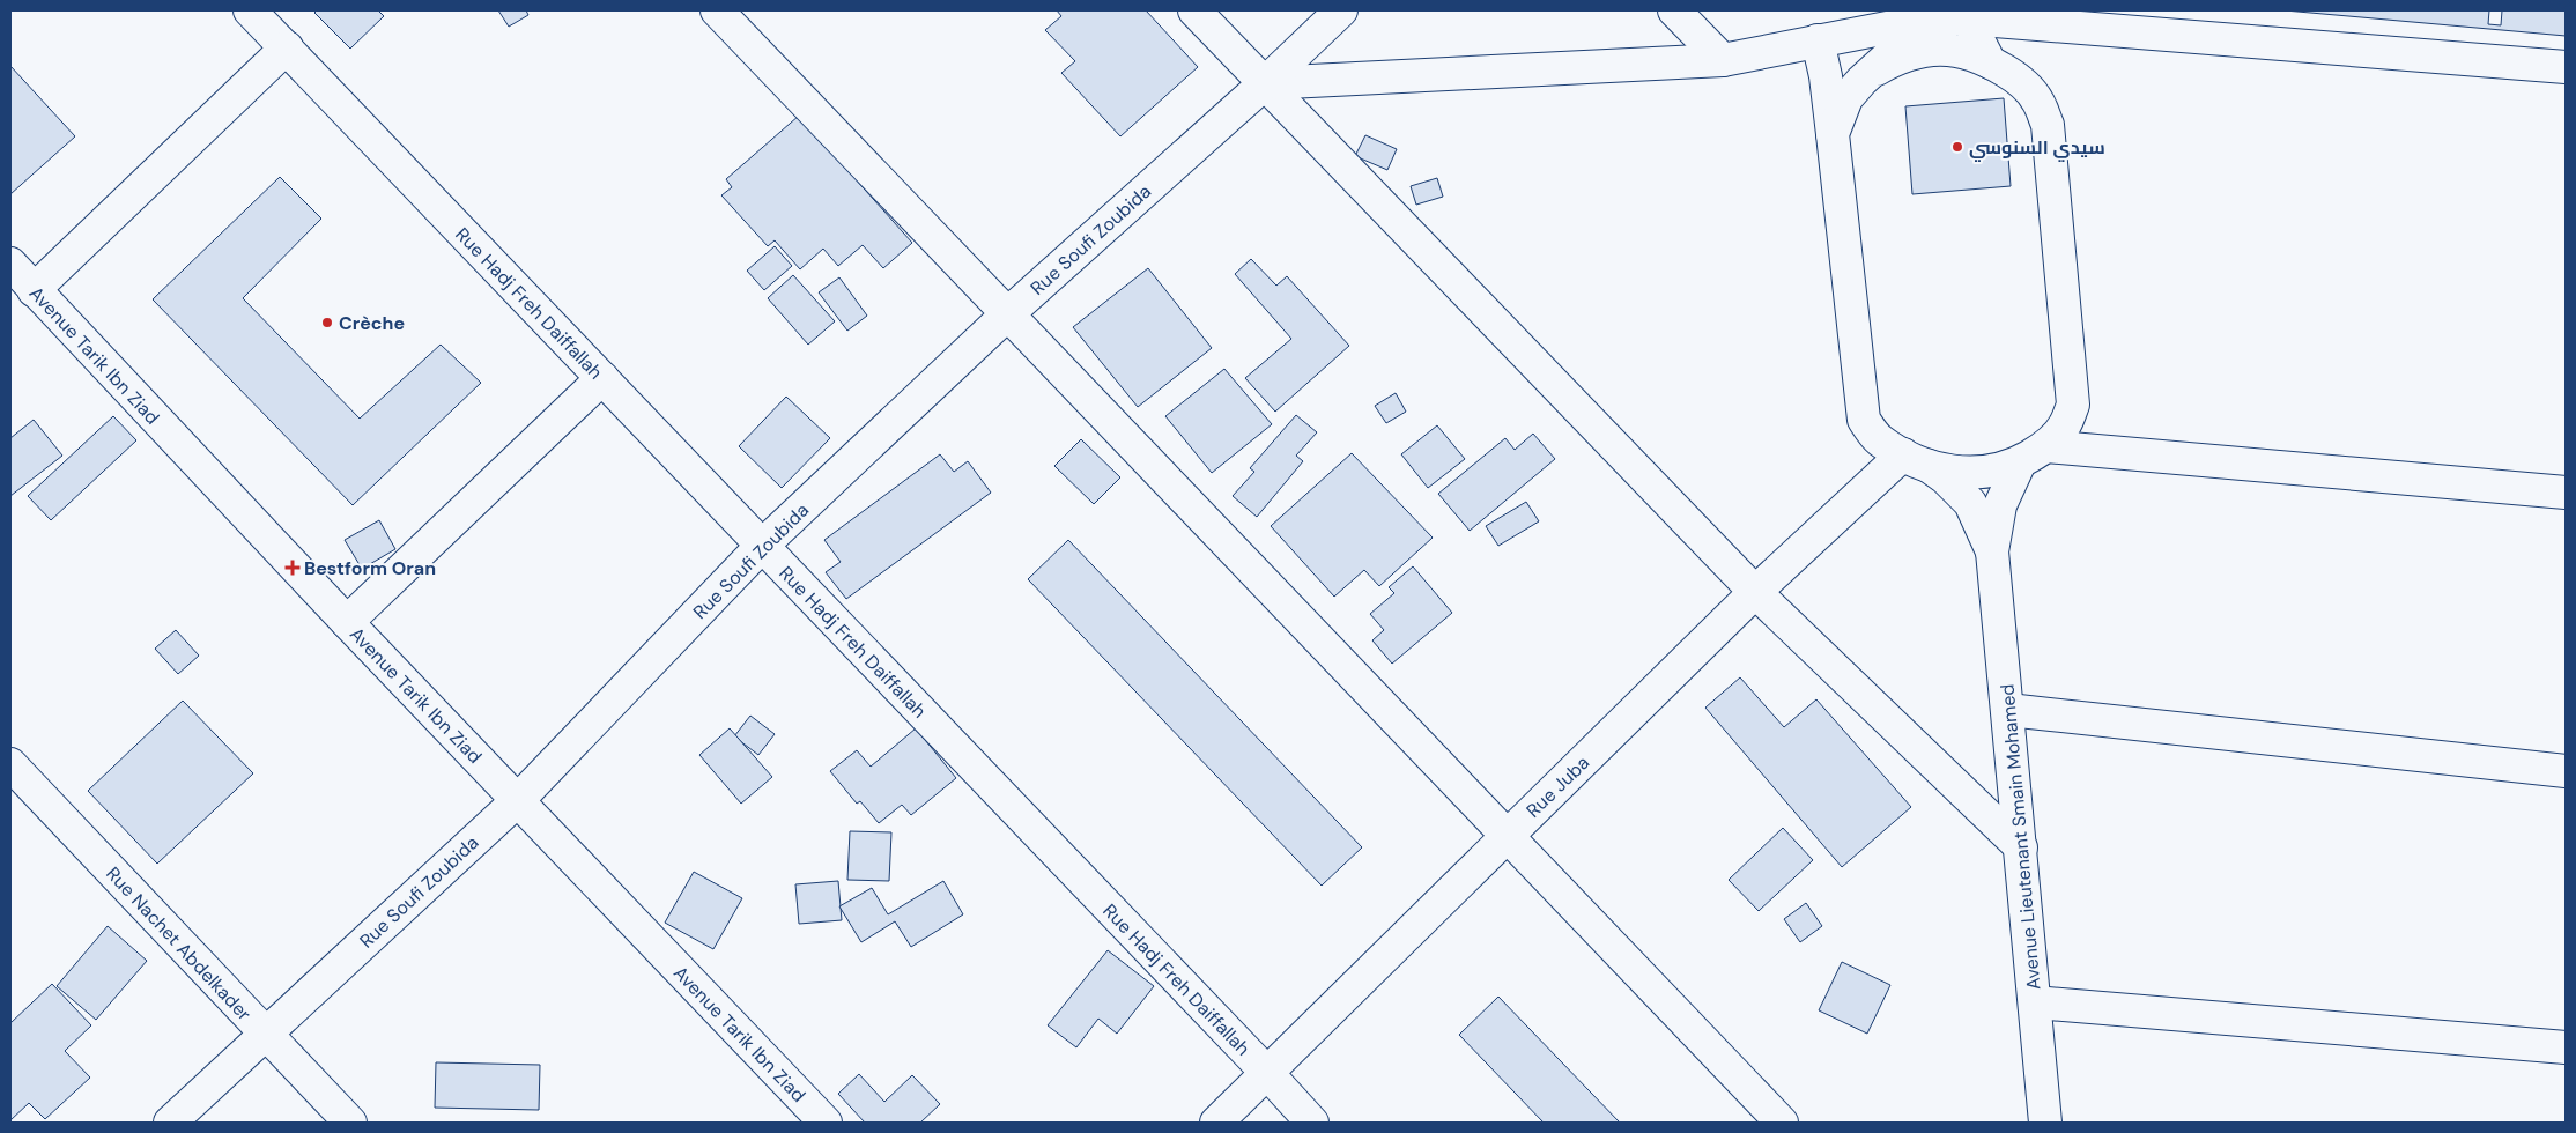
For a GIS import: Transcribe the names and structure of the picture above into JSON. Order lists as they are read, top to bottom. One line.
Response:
{"streets":{"street":["Rue Soufi Zoubida","Rue Hadj Freh Daiffallah","Avenue Tarik Ibn Ziad","Rue Juba","Avenue Lieutenant Smain Mohamed","Rue Nachet Abdelkader"]},"crossings":[["Rue Soufi Zoubida","Rue Hadj Freh Daiffallah"],["Rue Soufi Zoubida","Avenue Tarik Ibn Ziad"],["Rue Soufi Zoubida","Rue Nachet Abdelkader"],["Rue Hadj Freh Daiffallah","Rue Juba"]],"places":{"other":["سيدي السنوسي","Crèche"],"health":["Bestform Oran"]}}
